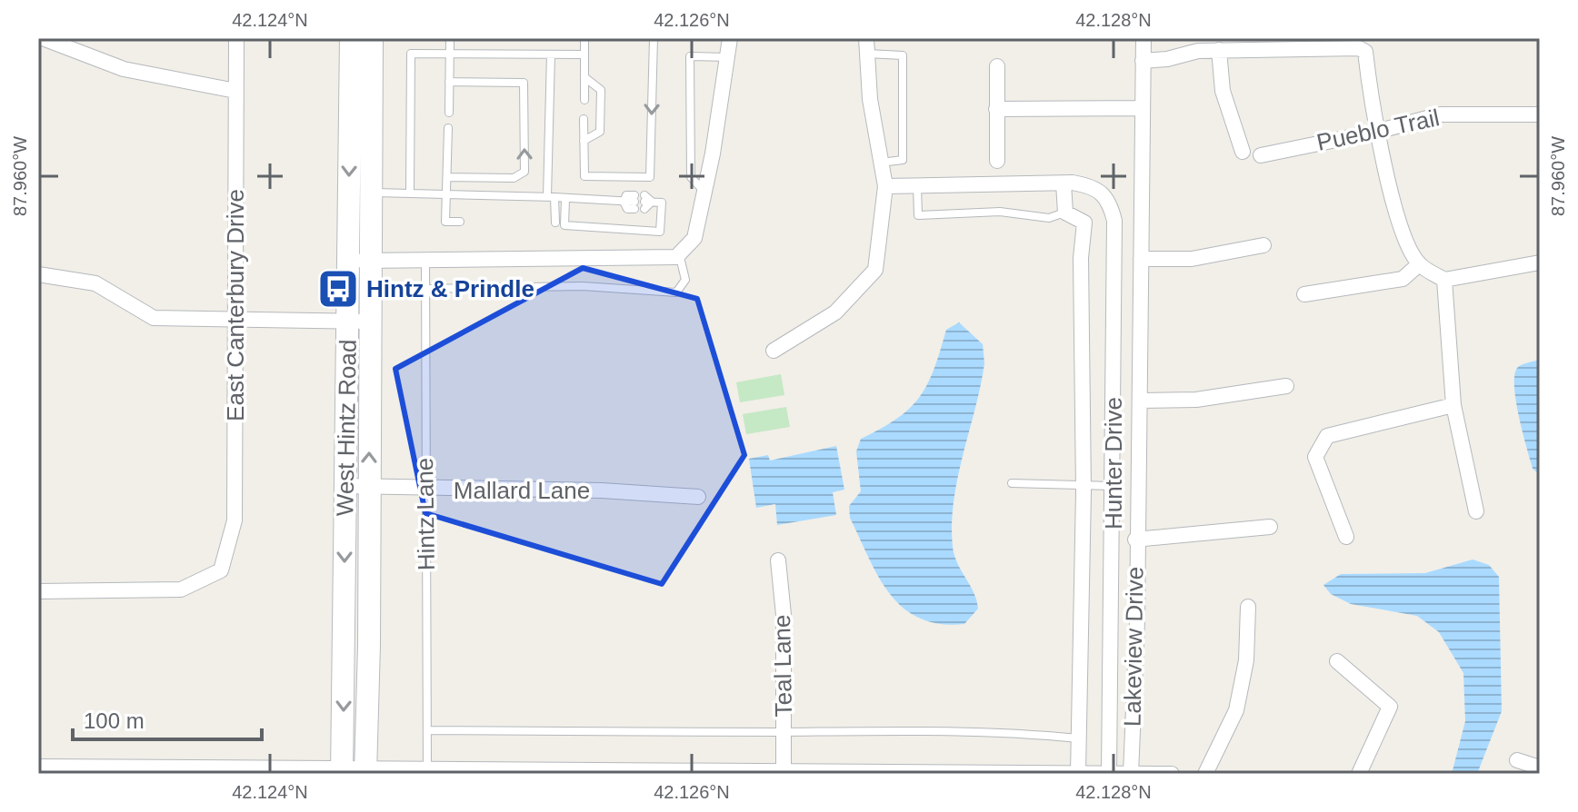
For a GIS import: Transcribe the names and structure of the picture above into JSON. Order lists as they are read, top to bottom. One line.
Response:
{"streets":{"main road":["West Hintz Road"],"street":["Pueblo Trail","East Canterbury Drive","Hunter Drive","Mallard Lane","Lakeview Drive","Teal Lane"],"lane":["Hintz Lane"]},"crossings":[["West Hintz Road","Mallard Lane"],["Mallard Lane","Hintz Lane"]],"places":{"bus stop":["Hintz & Prindle"]},"scale_bar":"100 m","coordinates":["42.124°N","42.126°N","42.128°N","87.960°W"]}
